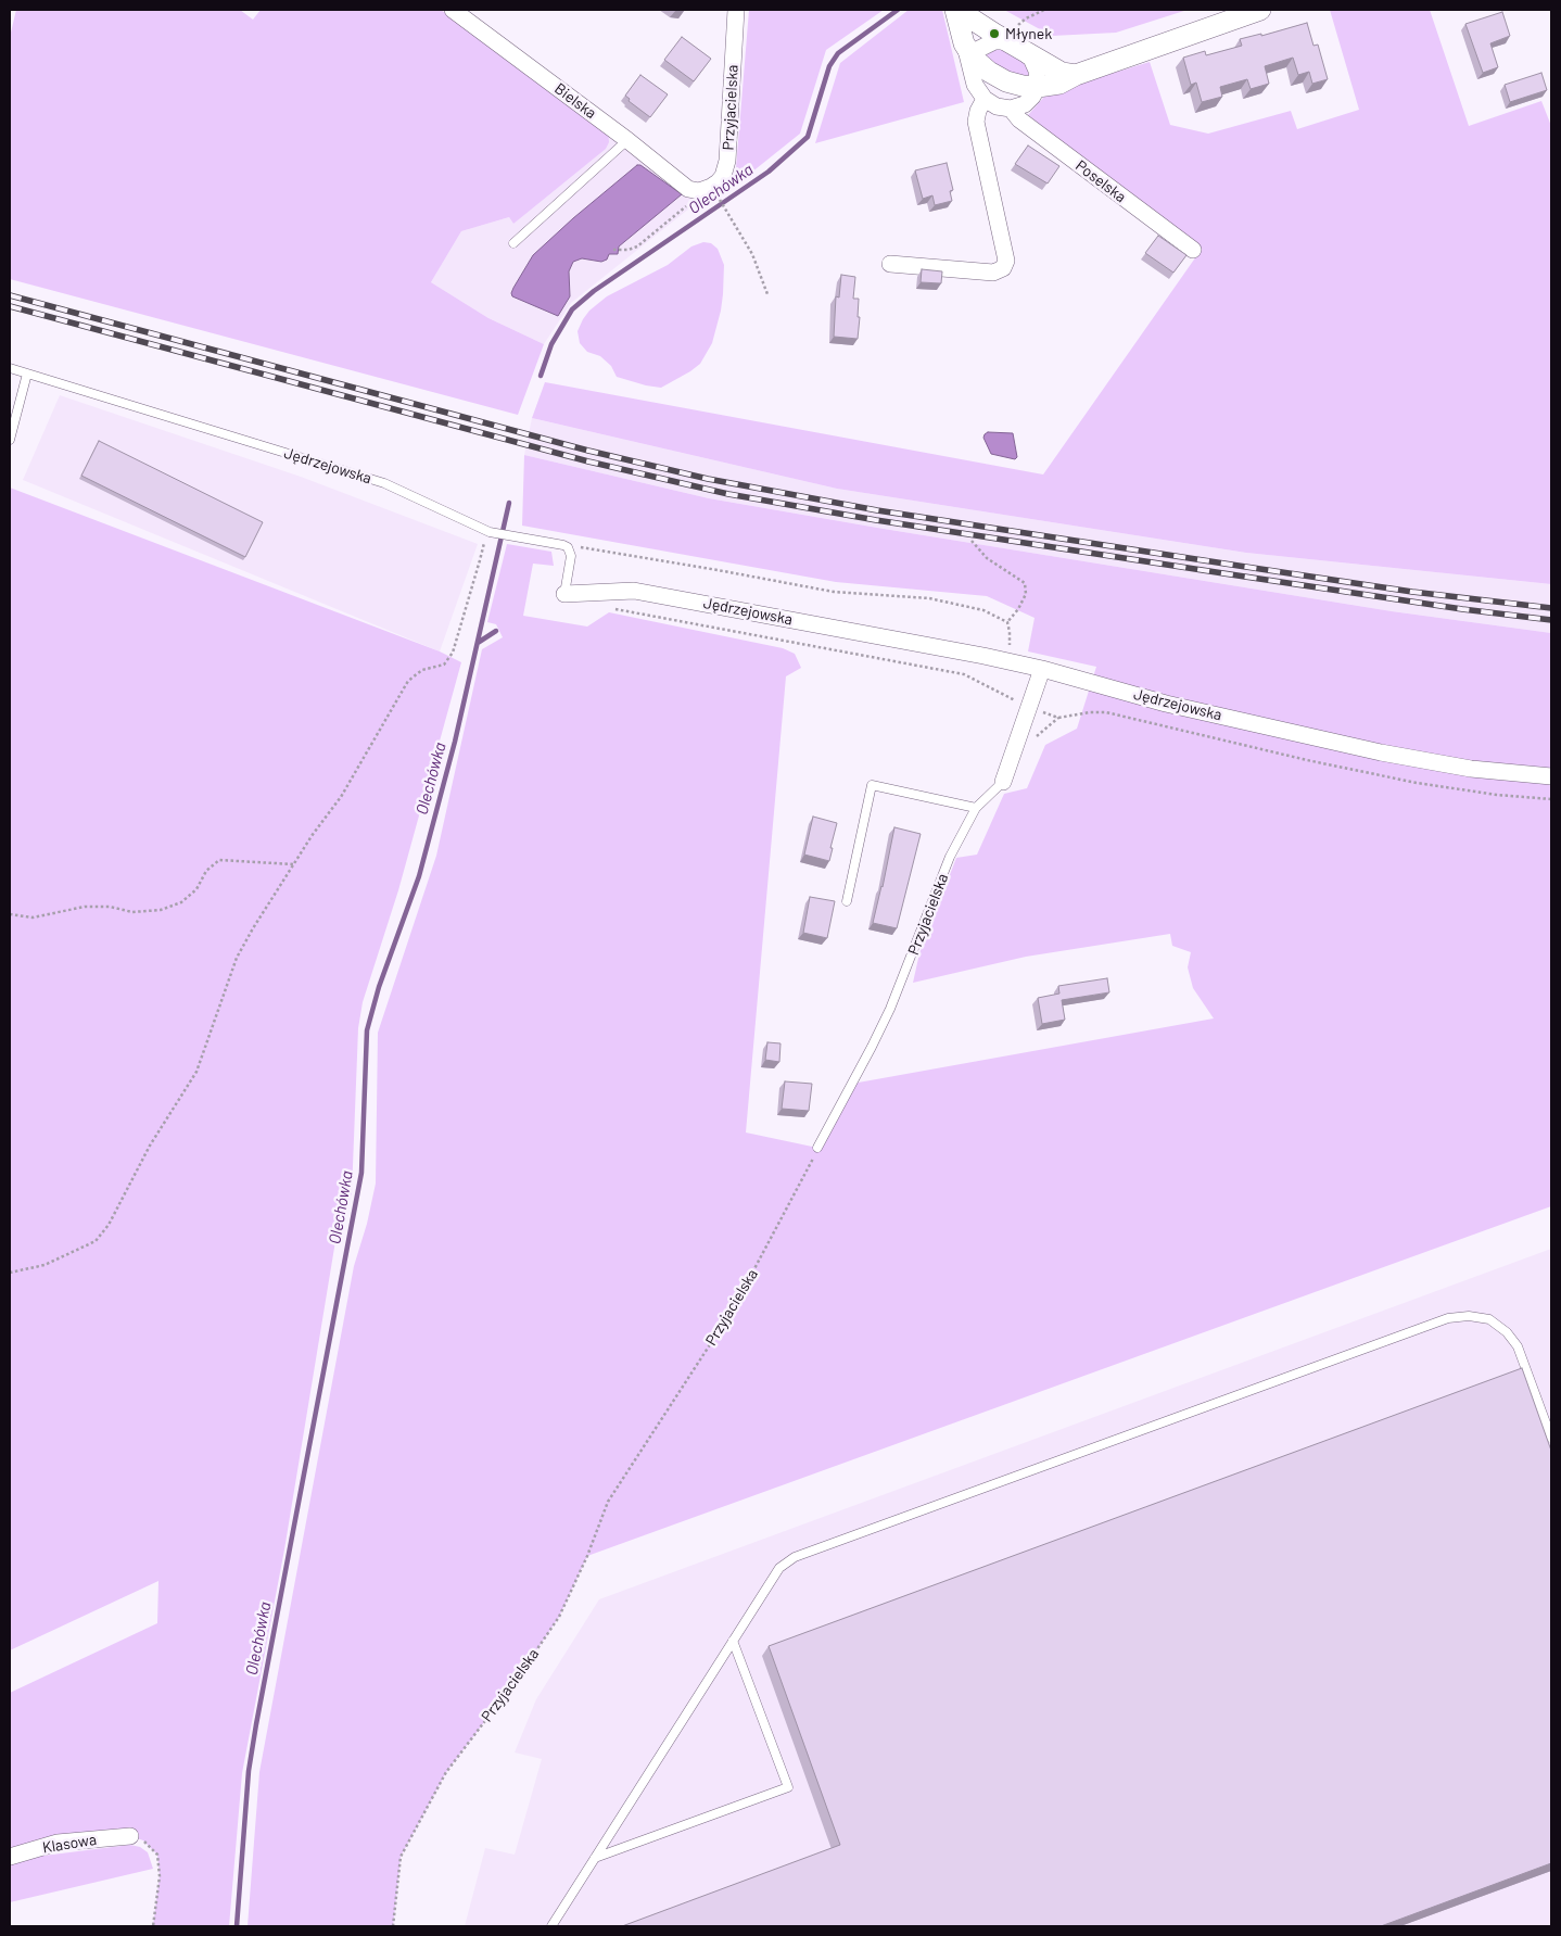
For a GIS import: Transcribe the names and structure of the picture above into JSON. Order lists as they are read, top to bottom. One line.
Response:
{"streets":{"street":["Bielska","Przyjacielska","Poselska","Jędrzejowska","Klasowa"]},"crossings":[["Bielska","Przyjacielska"],["Przyjacielska","Jędrzejowska"]],"water":["Olechówka"],"places":["Młynek"]}
